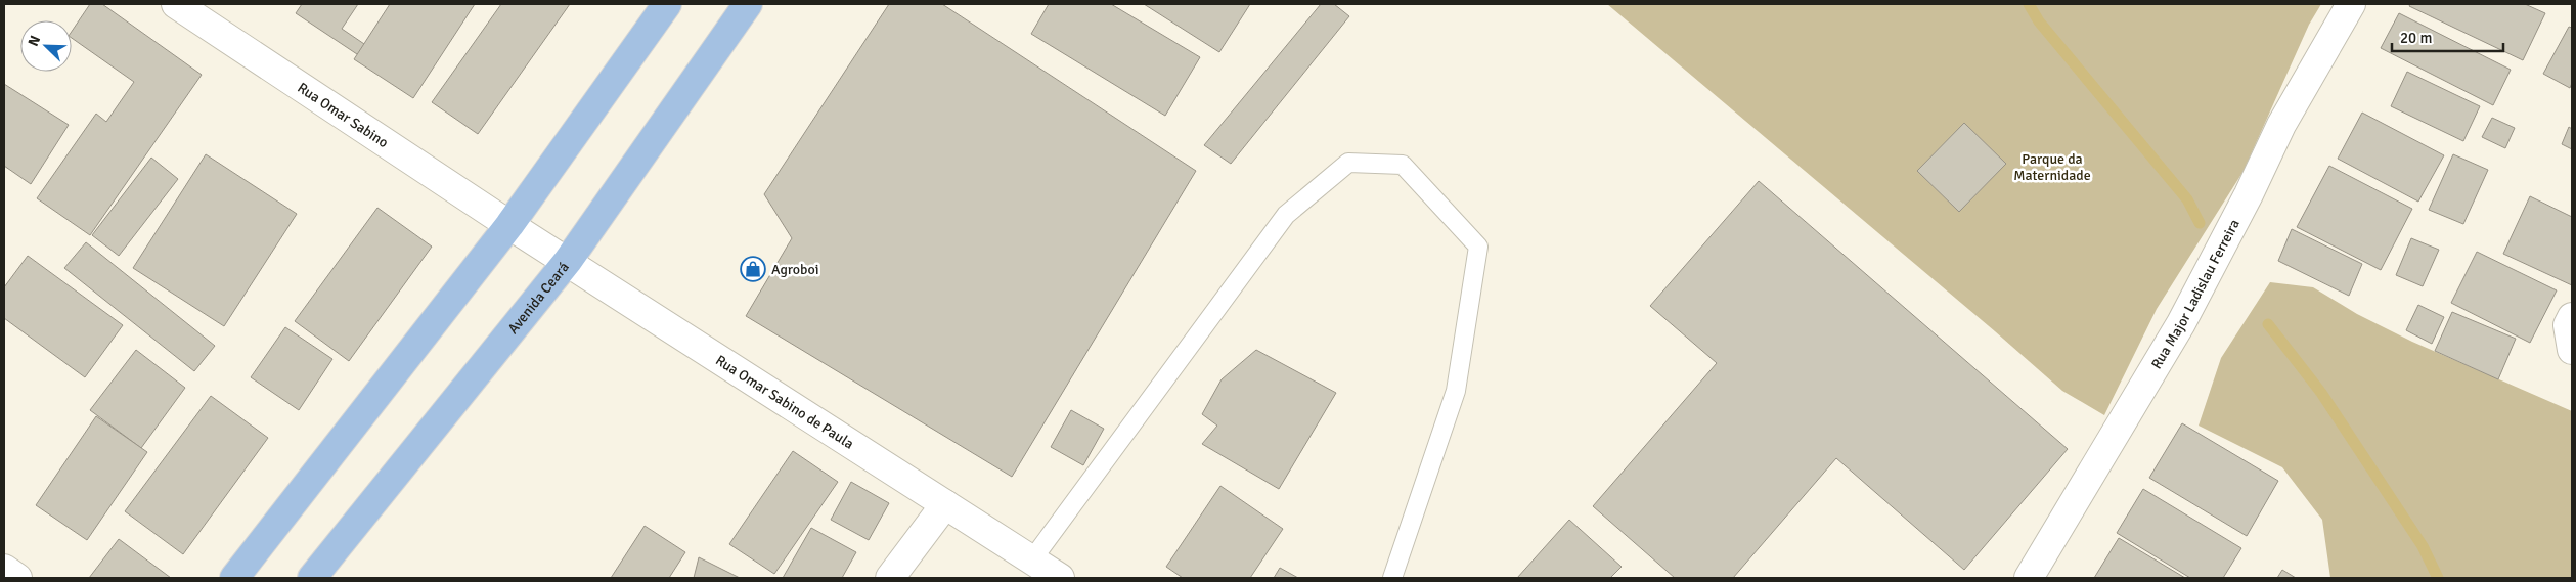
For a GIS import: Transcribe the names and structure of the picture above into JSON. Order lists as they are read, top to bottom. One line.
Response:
{"streets":{"main road":["Avenida Ceará"],"street":["Rua Omar Sabino","Rua Major Ladislau Ferreira","Rua Omar Sabino de Paula"]},"crossings":[["Rua Omar Sabino","Rua Omar Sabino de Paula"],["Avenida Ceará","Rua Omar Sabino de Paula"]],"parks":["Parque da Maternidade"],"places":{"shop":["Agroboi"]},"scale_bar":"20 m","north":"top left"}
